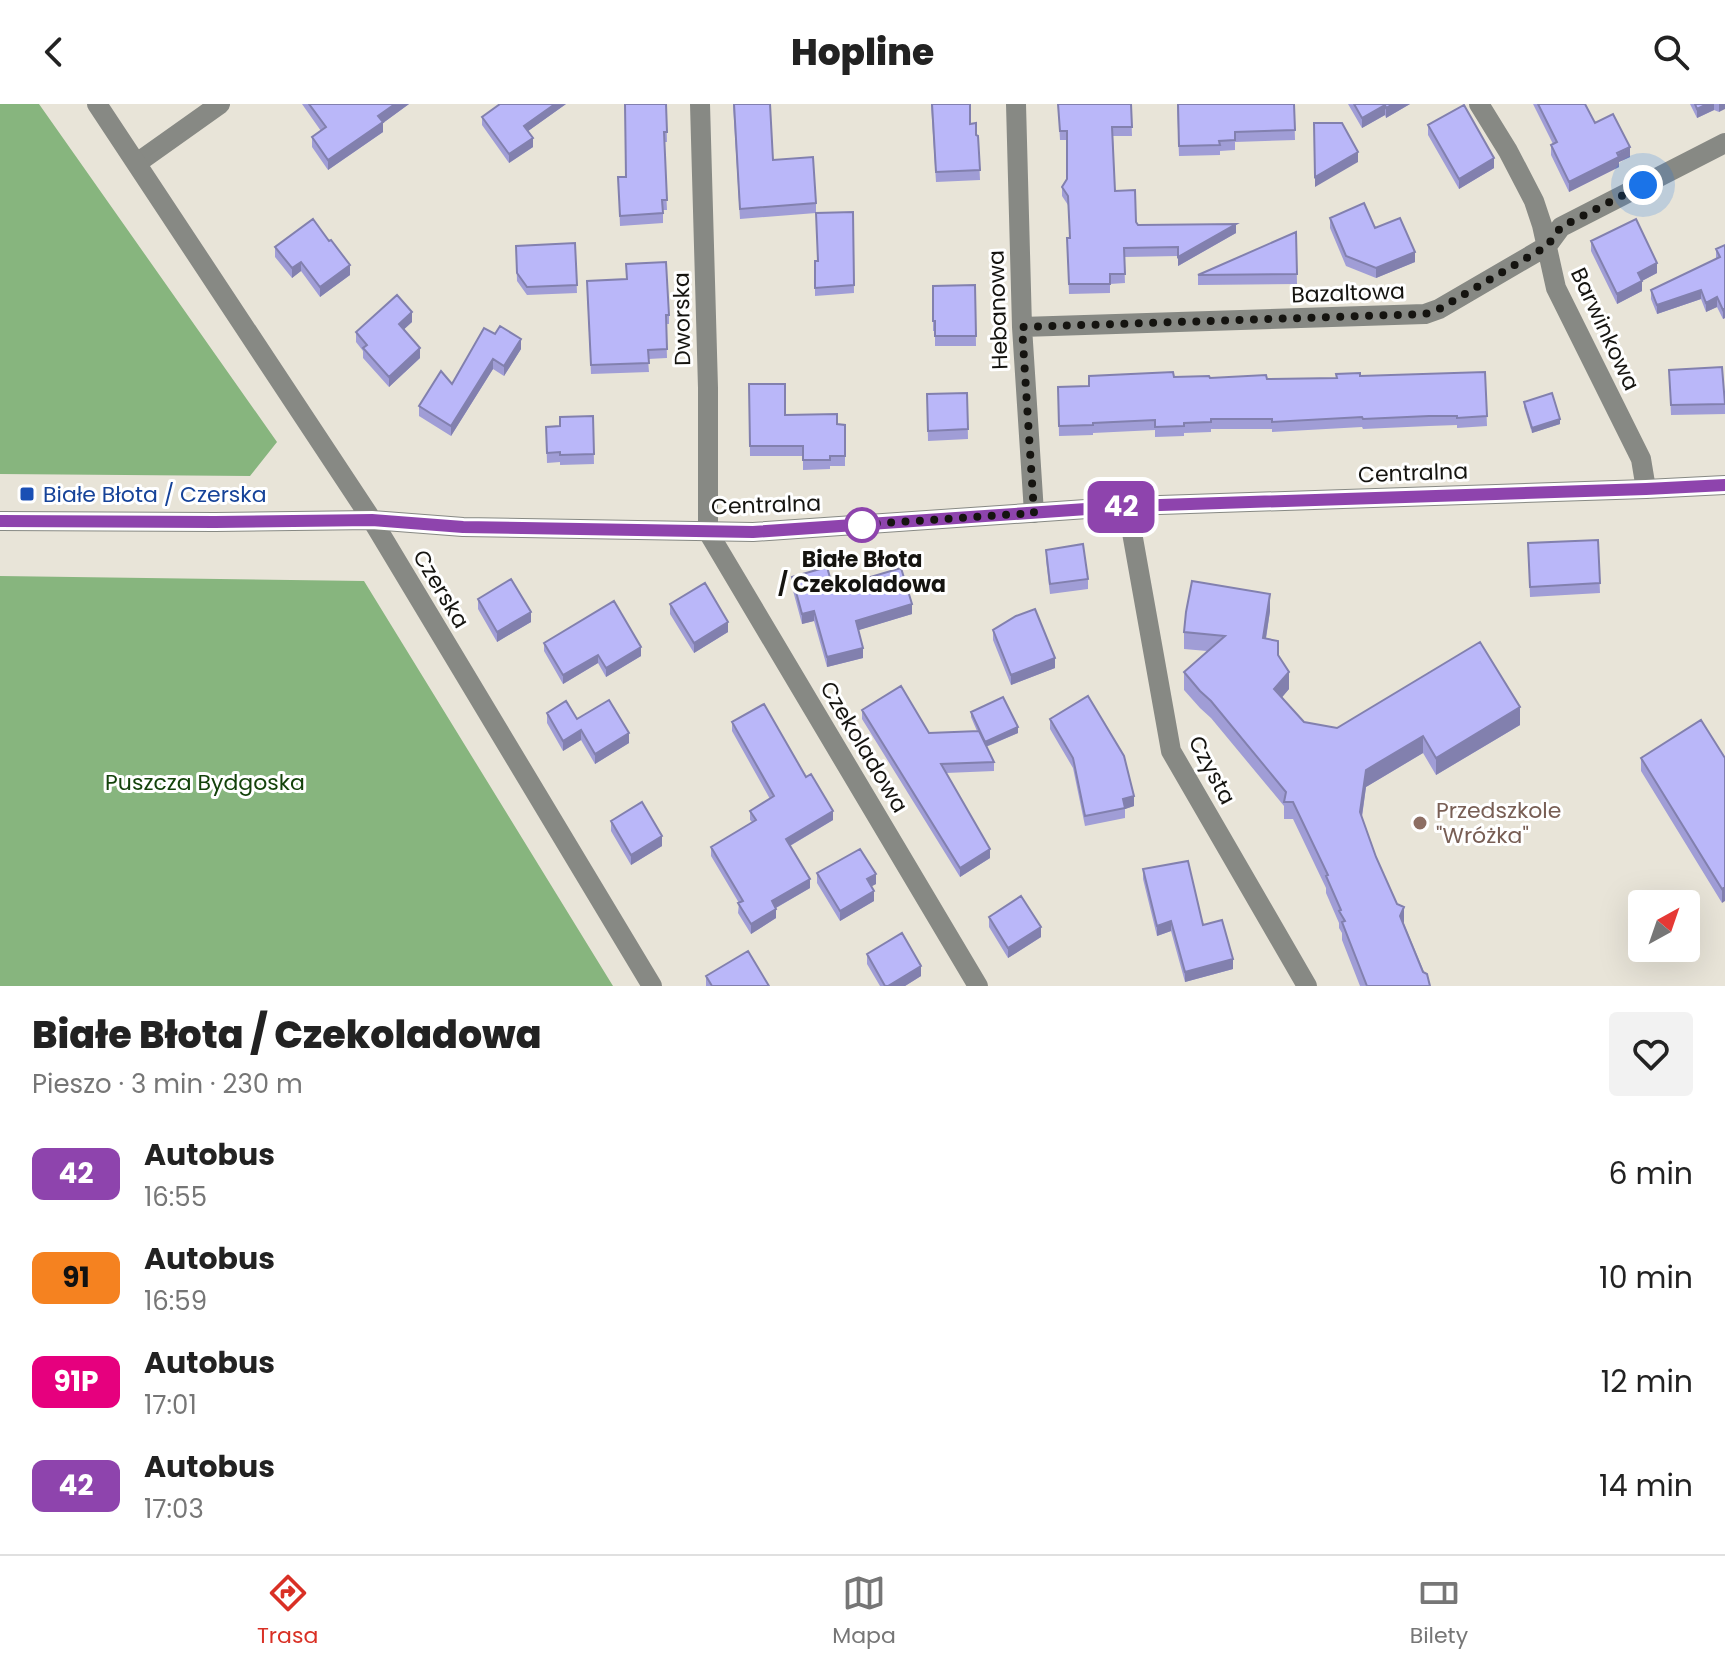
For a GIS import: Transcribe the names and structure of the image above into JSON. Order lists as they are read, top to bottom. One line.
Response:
{"streets":{"street":["Bazaltowa","Hebanowa","Dworska","Barwinkowa","Centralna","Czerska","Czekoladowa","Czysta"]},"crossings":[["Bazaltowa","Hebanowa"],["Bazaltowa","Barwinkowa"],["Hebanowa","Centralna"],["Dworska","Centralna"],["Dworska","Czekoladowa"],["Barwinkowa","Centralna"],["Centralna","Czerska"],["Centralna","Czekoladowa"],["Centralna","Czysta"]],"parks":["Puszcza Bydgoska"],"places":{"transit":["Białe Błota / Czerska"],"other":["Białe Błota / Czekoladowa","Przedszkole \"Wróżka\""]},"lines":["bus line 42"],"north":"top right","page":{"header":"Hopline","on_map":"42","heading":["Białe Błota / Czekoladowa","Pieszo · 3 min · 230 m"],"list":[{"mark":"42","name":"Autobus","note":"16:55","value":"6 min"},{"mark":"91","name":"Autobus","note":"16:59","value":"10 min"},{"mark":"91P","name":"Autobus","note":"17:01","value":"12 min"},{"mark":"42","name":"Autobus","note":"17:03","value":"14 min"}],"tabs":["Trasa","Mapa","Bilety"]}}
